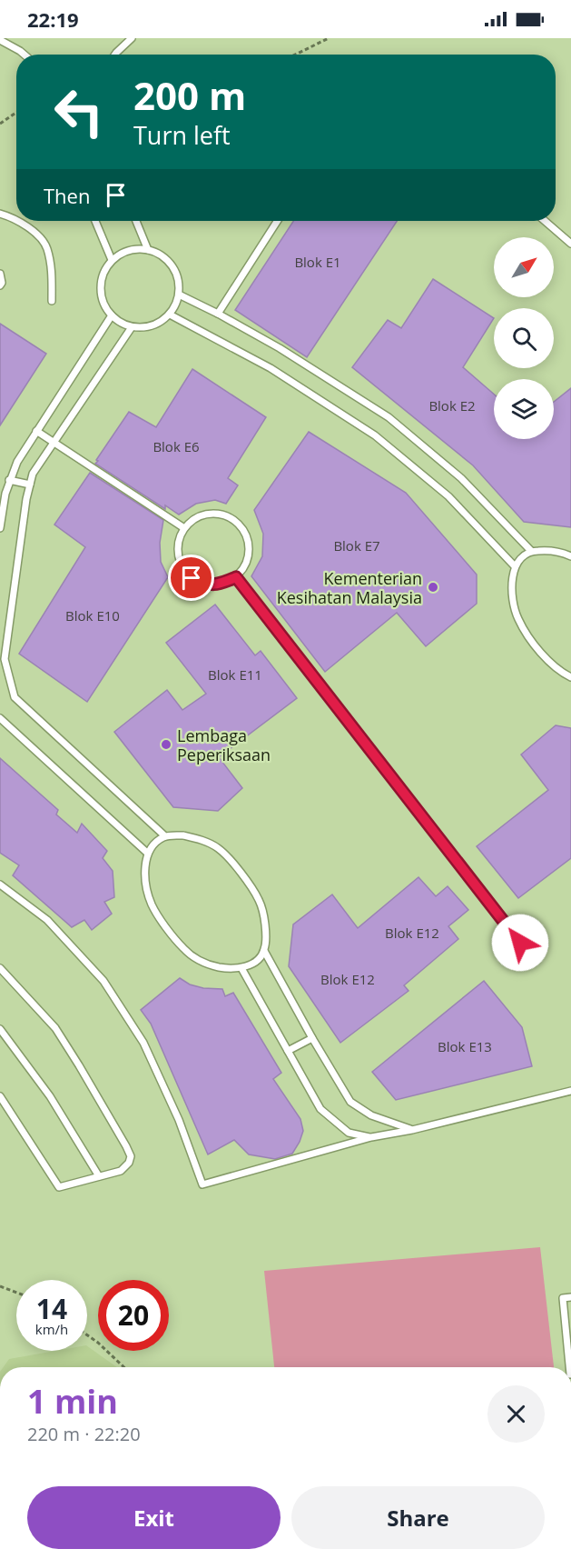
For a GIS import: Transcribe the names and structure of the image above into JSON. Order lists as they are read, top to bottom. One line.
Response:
{"places":["Kementerian Kesihatan Malaysia","Lembaga Peperiksaan"],"house_numbers":["Blok E1","Blok E2","Blok E6","Blok E7","Blok E10","Blok E11","Blok E12","Blok E12","Blok E13"],"north":"top right","page":{"status":"22:19","turn":["200 m","Turn left"],"then":"Then","speed":"14 km/h","limit":"20","heading":["1 min","220 m · 22:20"],"buttons":["Exit","Share"]}}
